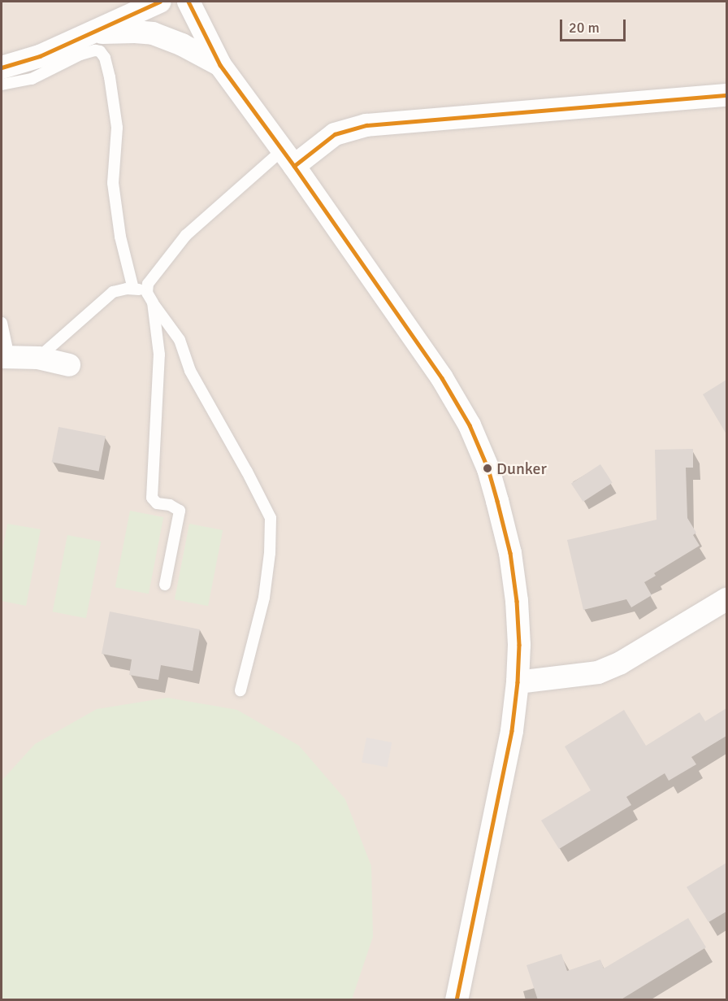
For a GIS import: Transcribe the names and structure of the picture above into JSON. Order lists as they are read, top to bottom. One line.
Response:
{"places":["Dunker"],"scale_bar":"20 m"}
